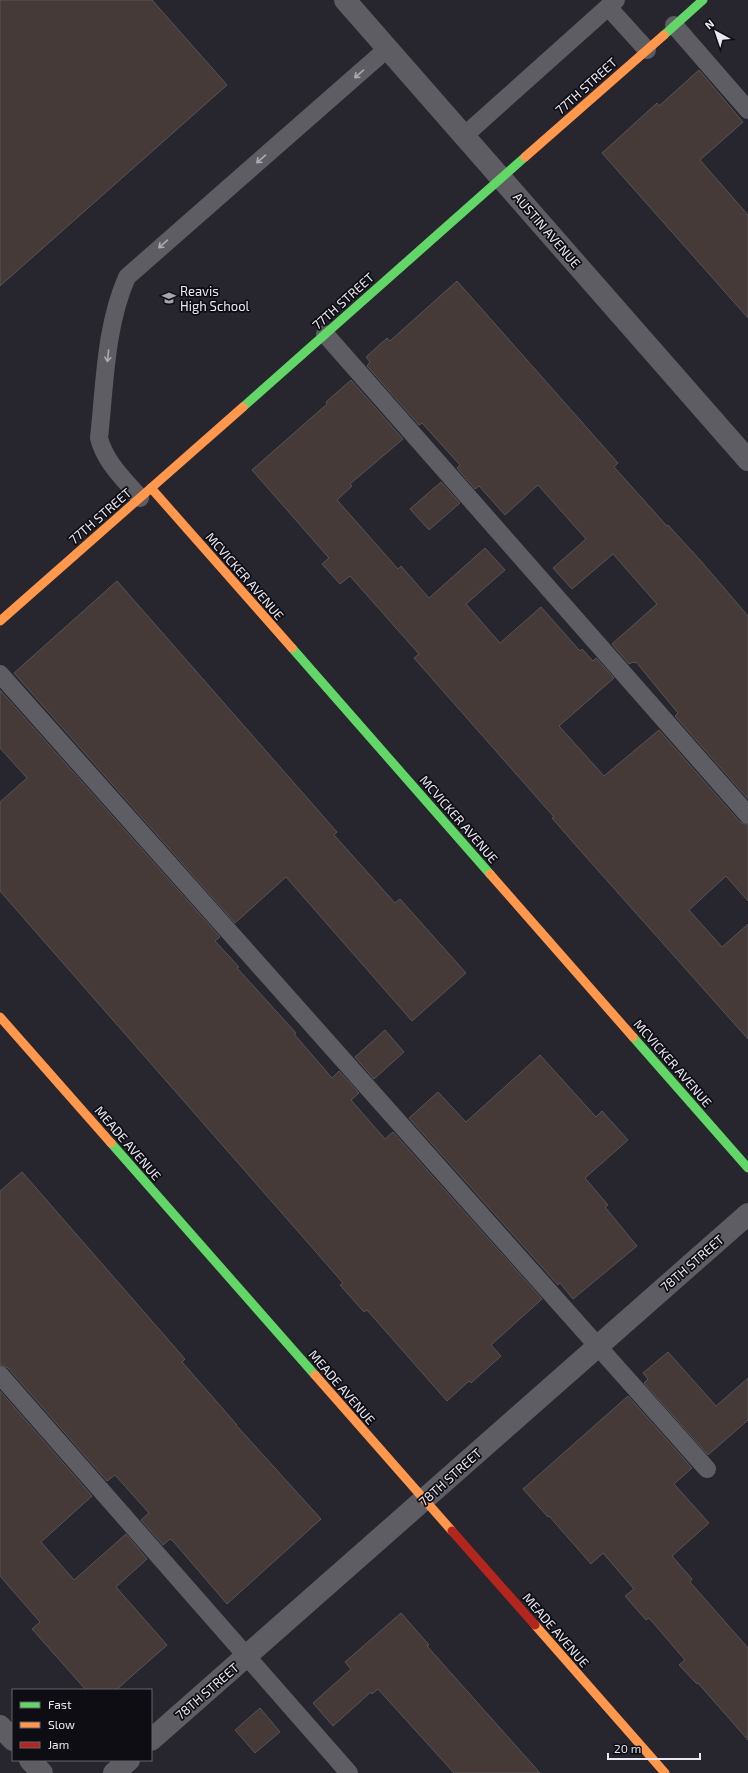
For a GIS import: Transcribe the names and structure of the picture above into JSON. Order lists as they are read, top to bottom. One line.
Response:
{"streets":{"street":["77TH STREET","AUSTIN AVENUE","MCVICKER AVENUE","MEADE AVENUE","78TH STREET"]},"crossings":[["77TH STREET","AUSTIN AVENUE"],["77TH STREET","MCVICKER AVENUE"],["MEADE AVENUE","78TH STREET"]],"places":{"school or university":["Reavis High School"]},"legend":["Fast","Slow","Jam"],"scale_bar":"20 m","north":"top left"}
